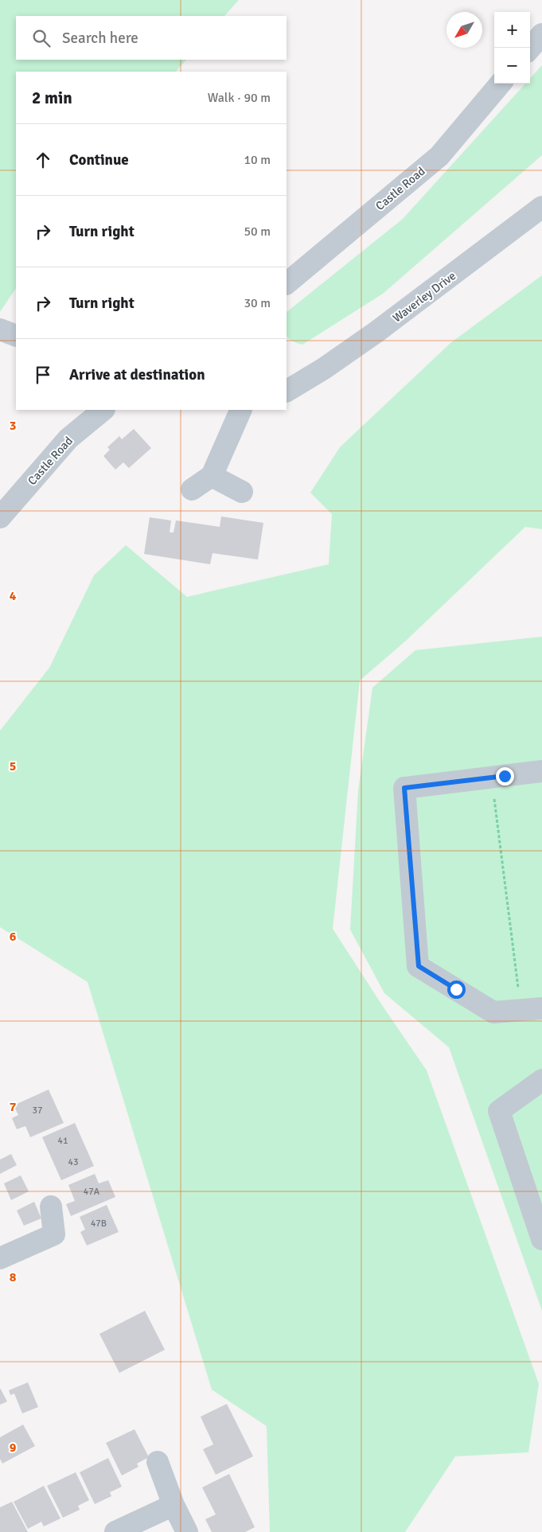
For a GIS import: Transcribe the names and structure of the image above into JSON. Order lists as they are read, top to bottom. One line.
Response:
{"streets":{"street":["Castle Road","Waverley Drive"]},"house_numbers":["37","41","43","47A","47B"],"north":"bottom left","page":{"map_buttons":["+","−"],"search":"Search here","heading":["2 min","Walk · 90 m"],"list":[["Continue","10 m"],["Turn right","50 m"],["Turn right","30 m"],"Arrive at destination"]},"grid":{"rows":["3","4","5","6","7","8","9"]}}
